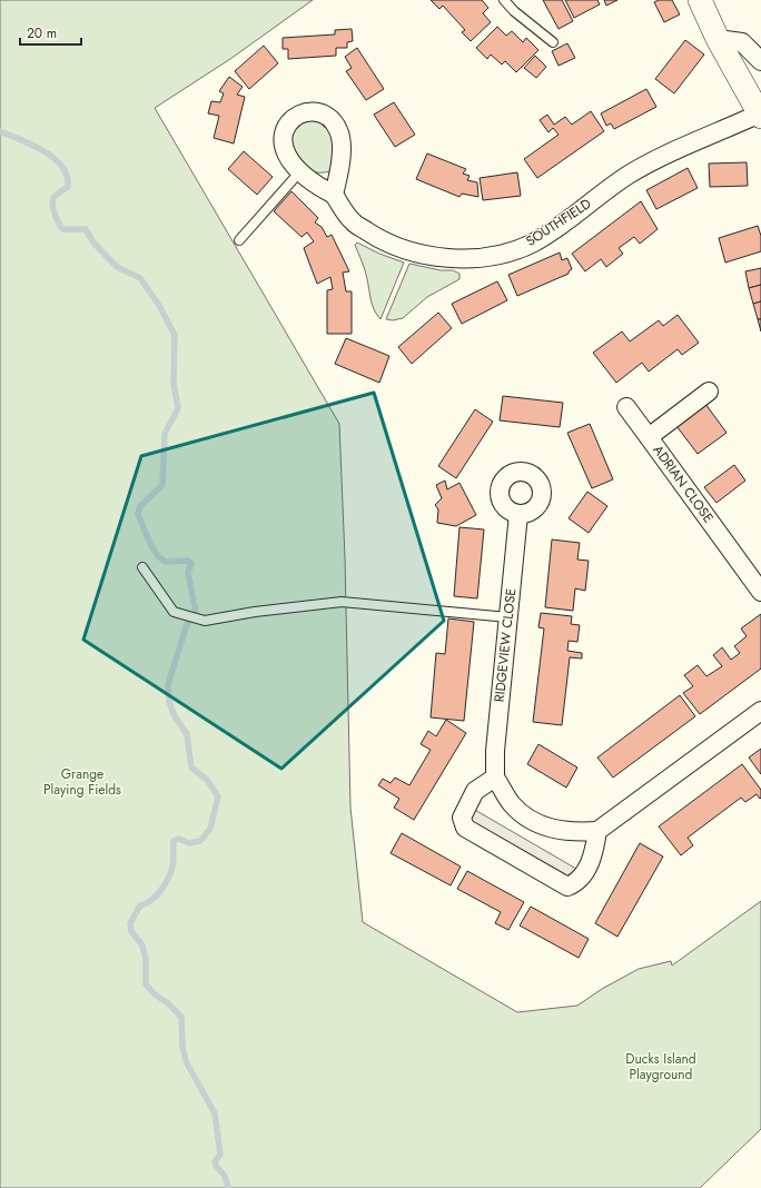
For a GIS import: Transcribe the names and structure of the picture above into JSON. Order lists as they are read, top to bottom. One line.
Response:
{"streets":{"street":["SOUTHFIELD","ADRIAN CLOSE","RIDGEVIEW CLOSE"]},"parks":["Grange Playing Fields","Ducks Island Playground"],"scale_bar":"20 m"}
